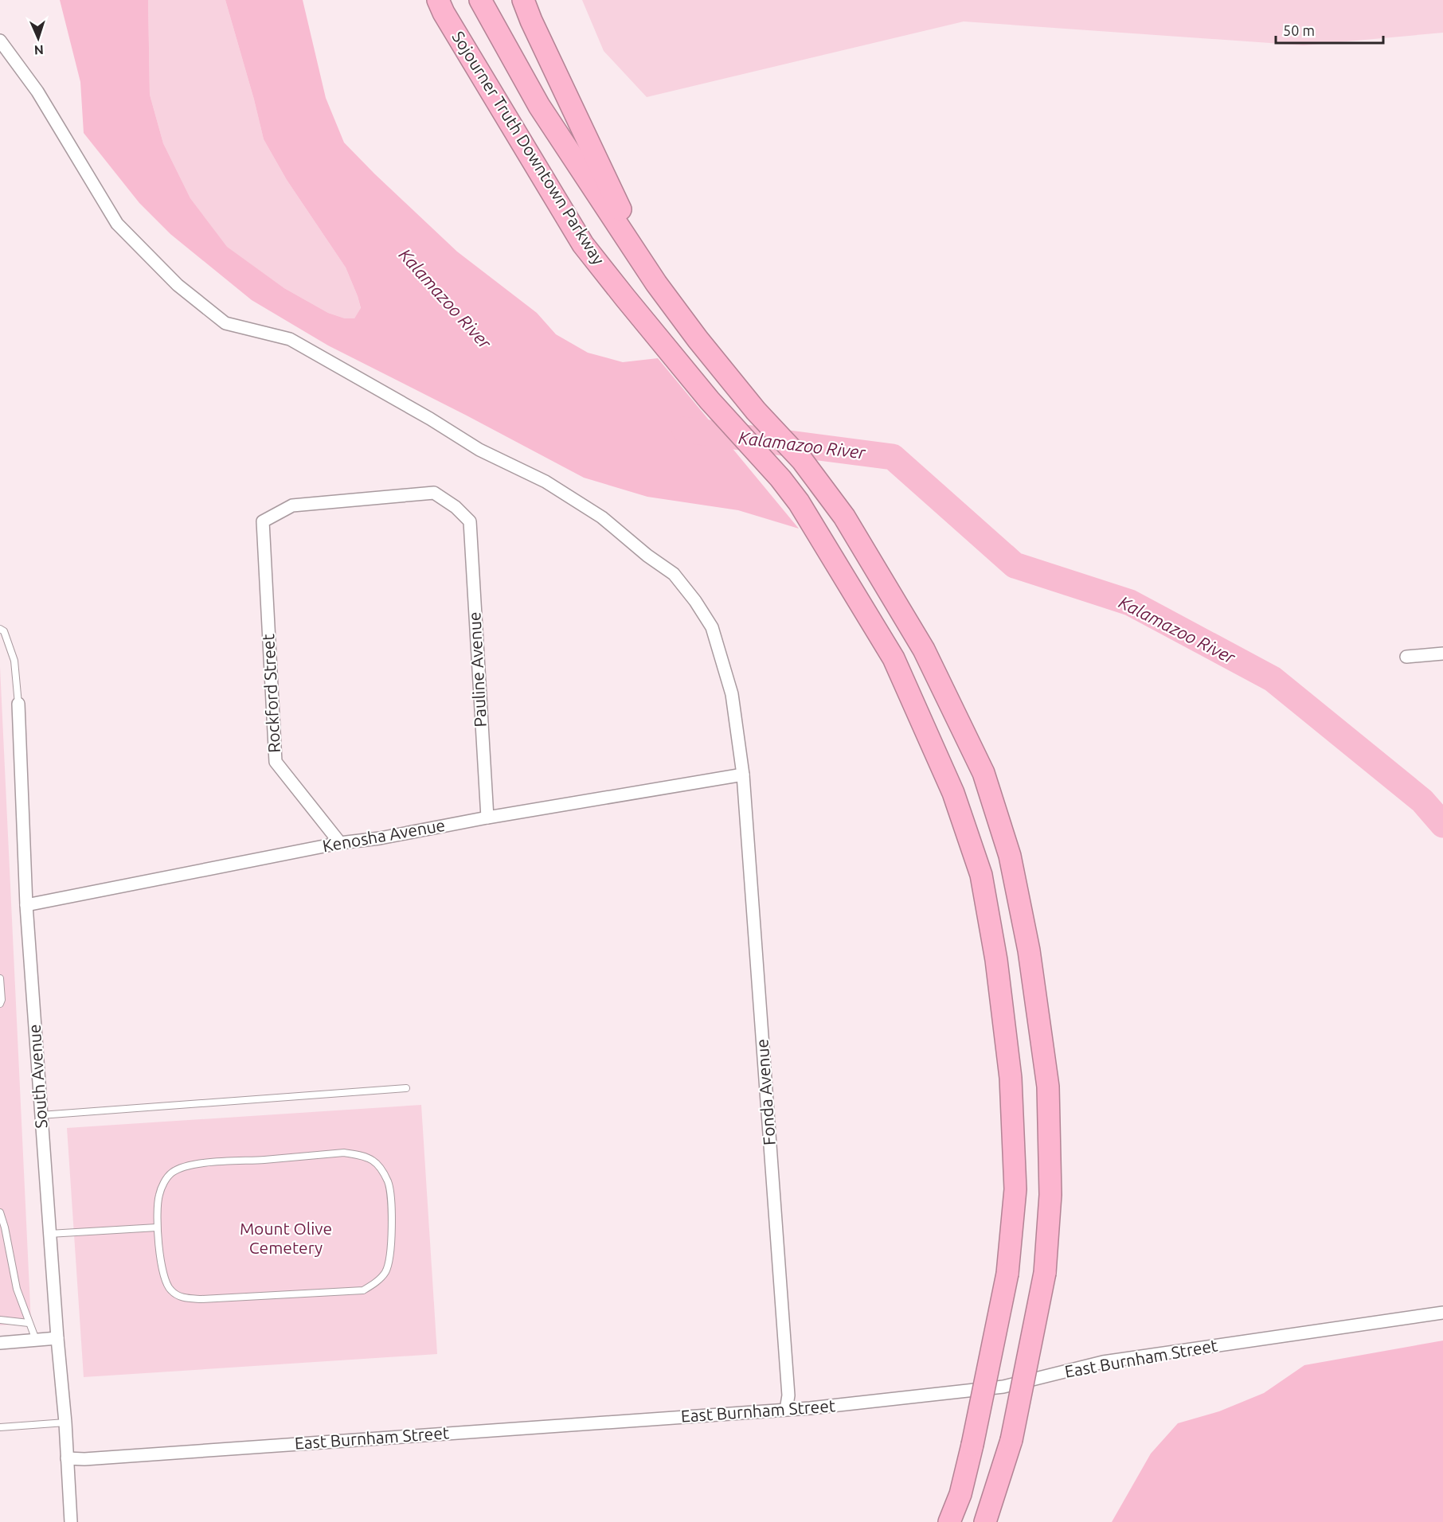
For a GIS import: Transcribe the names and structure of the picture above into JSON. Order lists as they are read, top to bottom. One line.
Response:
{"streets":{"highway":["Sojourner Truth Downtown Parkway"],"street":["Pauline Avenue","Rockford Street","Kenosha Avenue","South Avenue","Fonda Avenue","East Burnham Street"]},"crossings":[["Pauline Avenue","Rockford Street"],["Pauline Avenue","Kenosha Avenue"],["Rockford Street","Kenosha Avenue"],["Kenosha Avenue","South Avenue"],["Kenosha Avenue","Fonda Avenue"],["South Avenue","East Burnham Street"],["Fonda Avenue","East Burnham Street"]],"water":["Kalamazoo River"],"parks":["Mount Olive Cemetery"],"scale_bar":"50 m","north":"bottom"}
